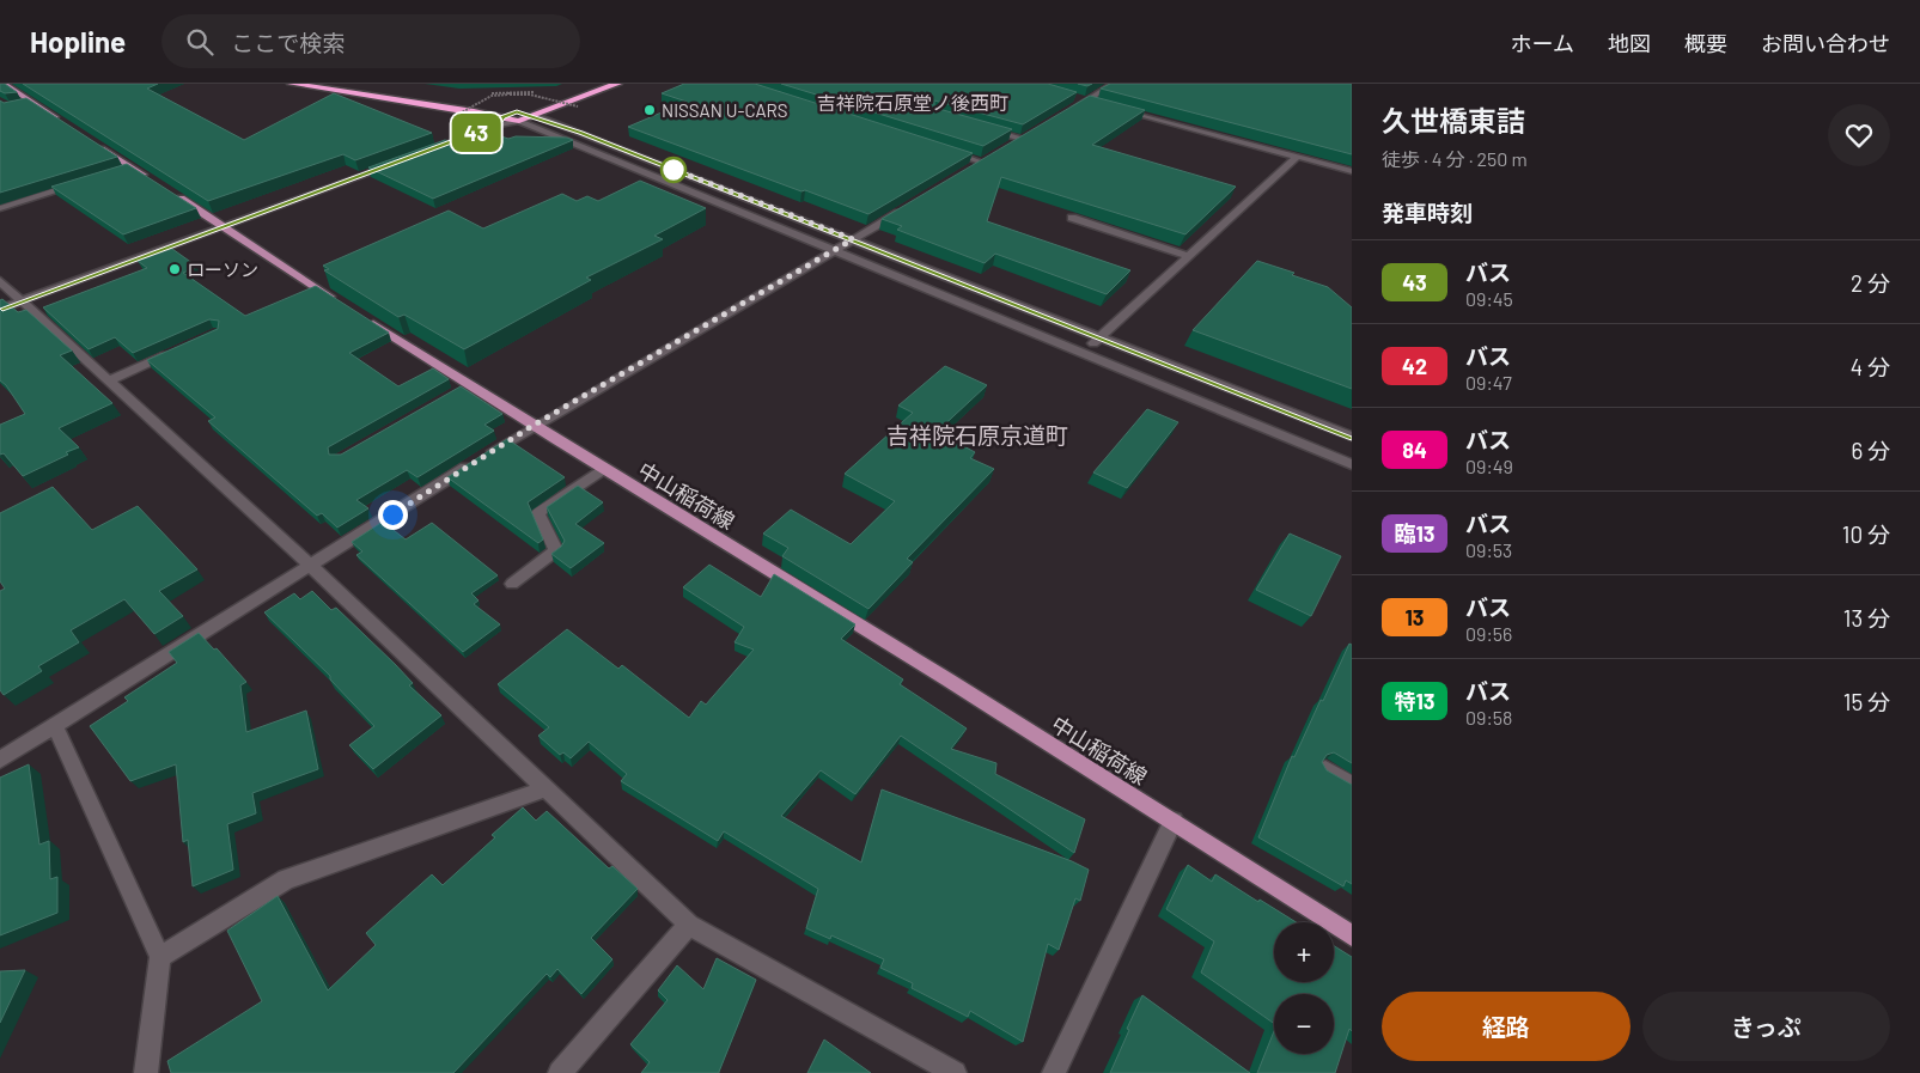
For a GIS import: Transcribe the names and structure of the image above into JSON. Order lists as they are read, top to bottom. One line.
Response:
{"streets":{"main road":["中山稲荷線"]},"districts":["吉祥院石原堂ノ後西町","吉祥院石原京道町"],"places":["NISSAN U-CARS","ローソン"],"lines":["bus line 43"],"page":{"header":"Hopline","search":"ここで検索","nav":["ホーム","地図","概要","お問い合わせ"],"on_map":"43","heading":[["久世橋東詰","徒歩 · 4 分 · 250 m"],"発車時刻"],"list":[{"mark":"43","name":"バス","note":"09:45","value":"2 分"},{"mark":"42","name":"バス","note":"09:47","value":"4 分"},{"mark":"84","name":"バス","note":"09:49","value":"6 分"},{"mark":"臨13","name":"バス","note":"09:53","value":"10 分"},{"mark":"13","name":"バス","note":"09:56","value":"13 分"},{"mark":"特13","name":"バス","note":"09:58","value":"15 分"}],"map_buttons":["+","−"],"buttons":["経路","きっぷ"]}}
